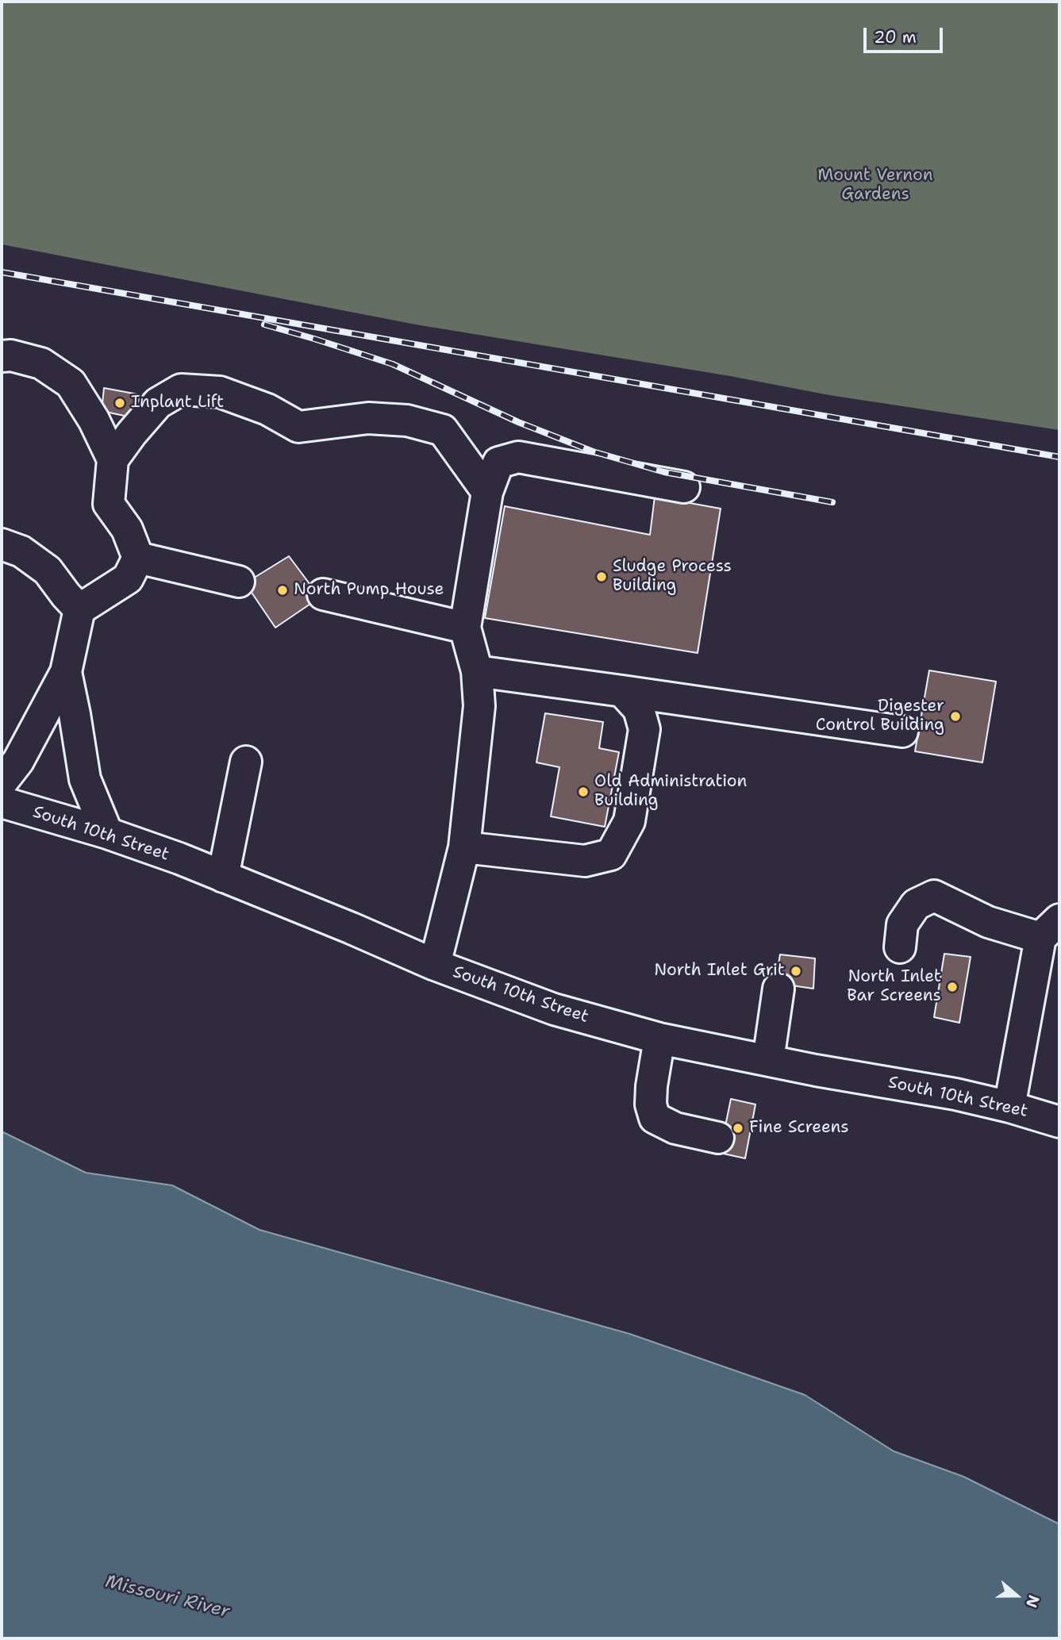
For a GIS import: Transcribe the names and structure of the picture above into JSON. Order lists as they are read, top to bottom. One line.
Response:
{"streets":{"street":["South 10th Street"]},"water":["Missouri River"],"parks":["Mount Vernon Gardens"],"places":["Inplant Lift","Sludge Process Building","North Pump House","Digester Control Building","Old Administration Building","North Inlet Grit","North Inlet Bar Screens","Fine Screens"],"scale_bar":"20 m","north":"right"}
